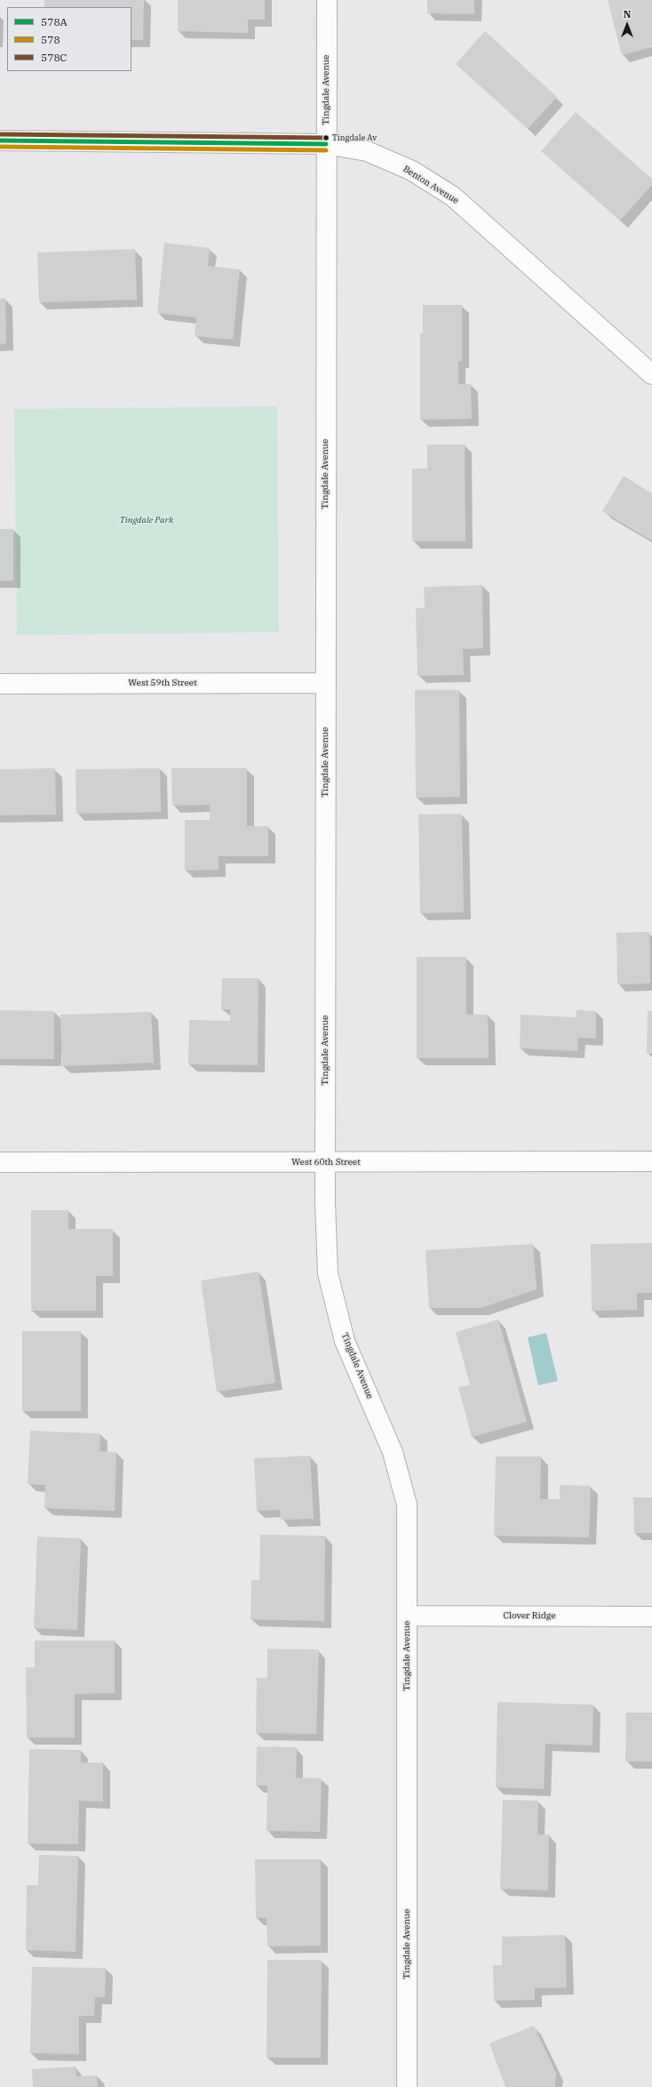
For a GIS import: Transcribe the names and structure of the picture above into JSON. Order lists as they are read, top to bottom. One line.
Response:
{"streets":{"street":["Tingdale Avenue","Benton Avenue","West 59th Street","West 60th Street","Clover Ridge"]},"crossings":[["Tingdale Avenue","Benton Avenue"],["Tingdale Avenue","West 59th Street"],["Tingdale Avenue","West 60th Street"],["Tingdale Avenue","Clover Ridge"]],"parks":["Tingdale Park"],"places":["Tingdale Av"],"lines":["transit line 578C","transit line 578A","transit line 578"],"legend":["578A","578","578C"],"north":"top"}
